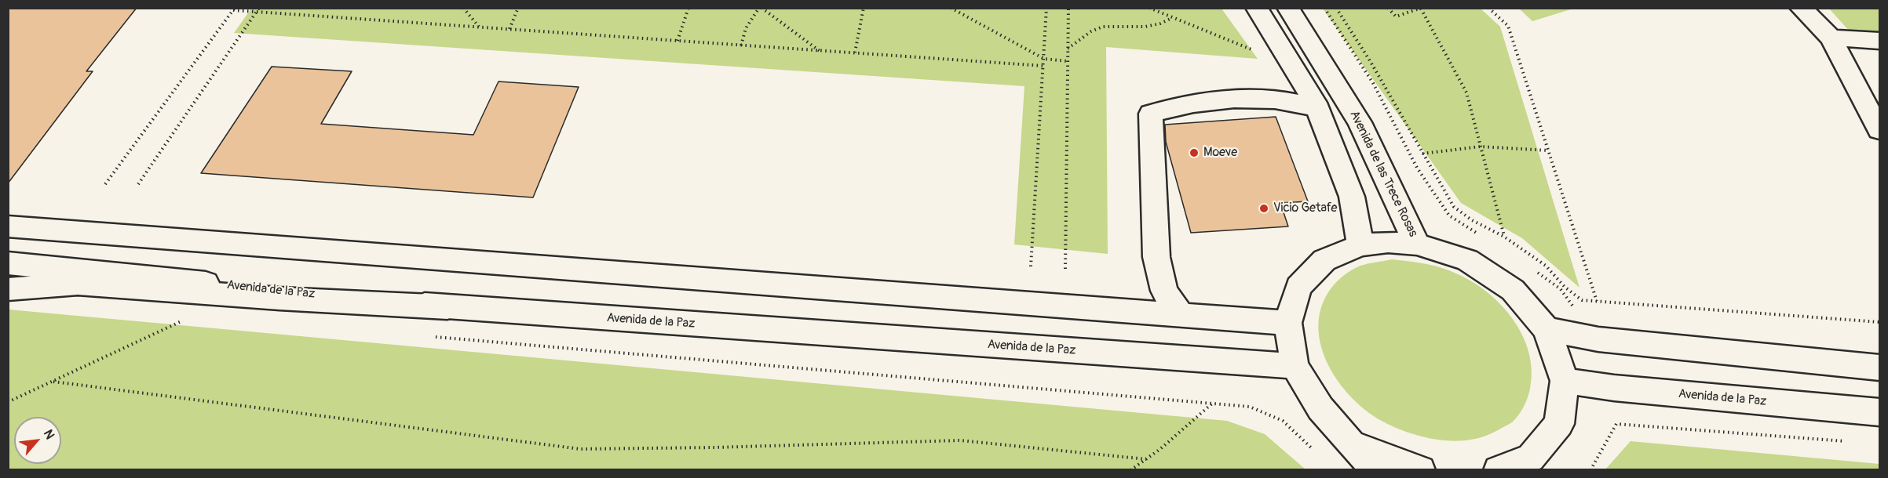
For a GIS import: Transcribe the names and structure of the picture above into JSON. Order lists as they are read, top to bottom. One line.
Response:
{"streets":{"main road":["Avenida de las Trece Rosas","Avenida de la Paz"]},"places":["Moeve","Vicio Getafe"],"north":"top right"}
